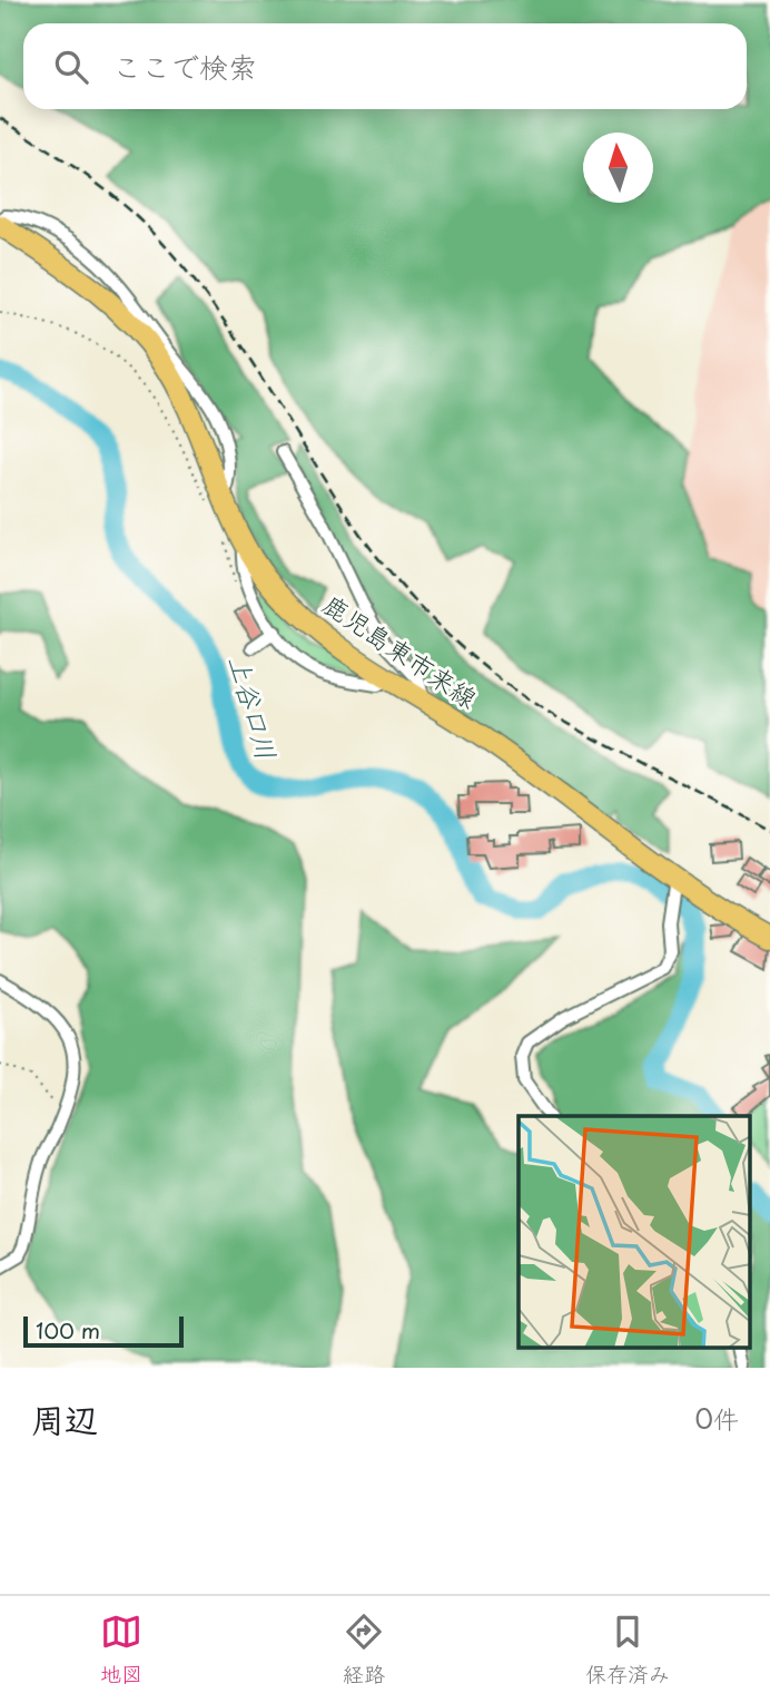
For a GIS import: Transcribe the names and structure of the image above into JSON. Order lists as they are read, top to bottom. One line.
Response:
{"streets":{"main road":["鹿児島東市来線"]},"water":["上谷口川"],"scale_bar":"100 m","north":"top","page":{"search":"ここで検索","scale":"100 m","heading":["周辺","0件"],"nav":["地図","経路","保存済み"]}}
